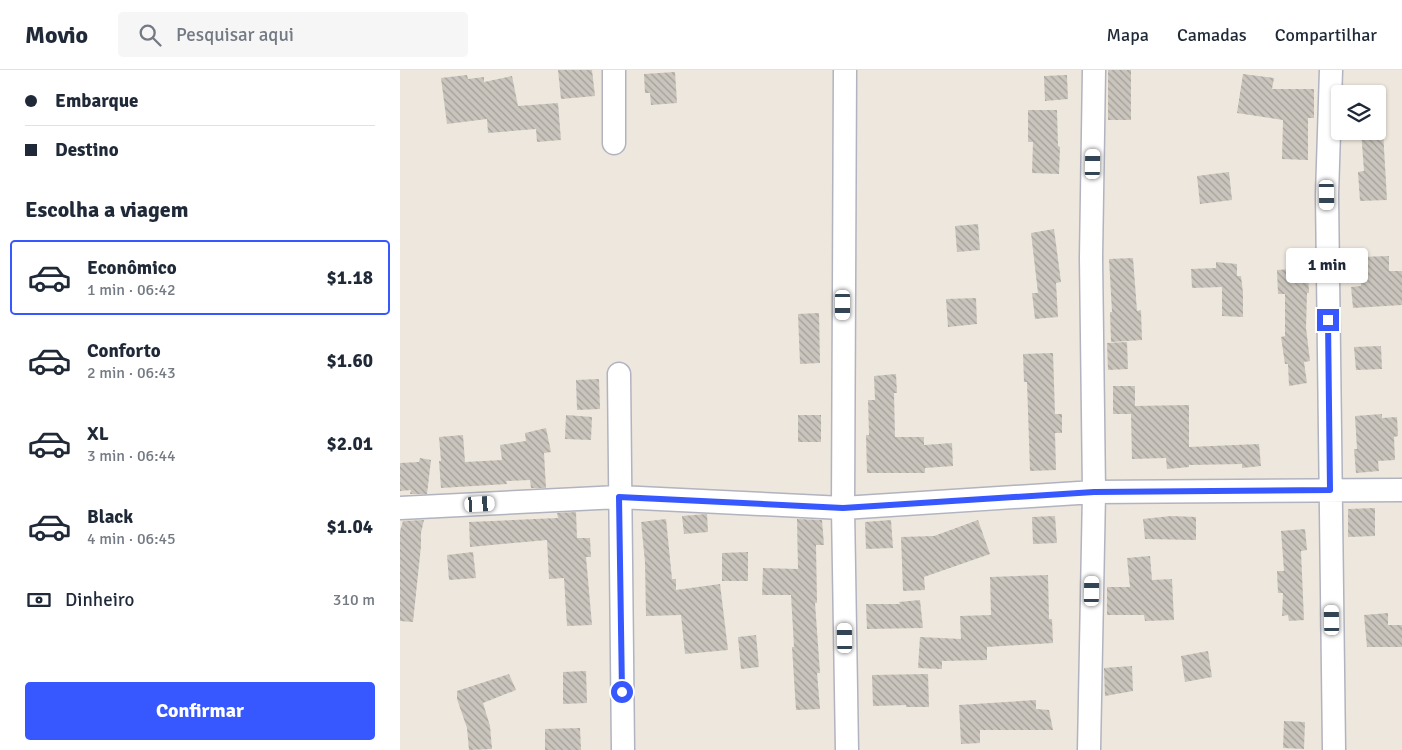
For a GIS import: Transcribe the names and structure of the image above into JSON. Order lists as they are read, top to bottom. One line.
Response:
{"page":{"header":"Movio","search":"Pesquisar aqui","nav":["Mapa","Camadas","Compartilhar"],"banner":["Embarque","Destino"],"heading":"Escolha a viagem","list":[{"name":"Econômico","note":"1 min · 06:42","value":"$1.18"},{"name":"Conforto","note":"2 min · 06:43","value":"$1.60"},{"name":"XL","note":"3 min · 06:44","value":"$2.01"},{"name":"Black","note":"4 min · 06:45","value":"$1.04"}],"bubble":"1 min","pay":["Dinheiro","310 m"],"buttons":"Confirmar"}}
